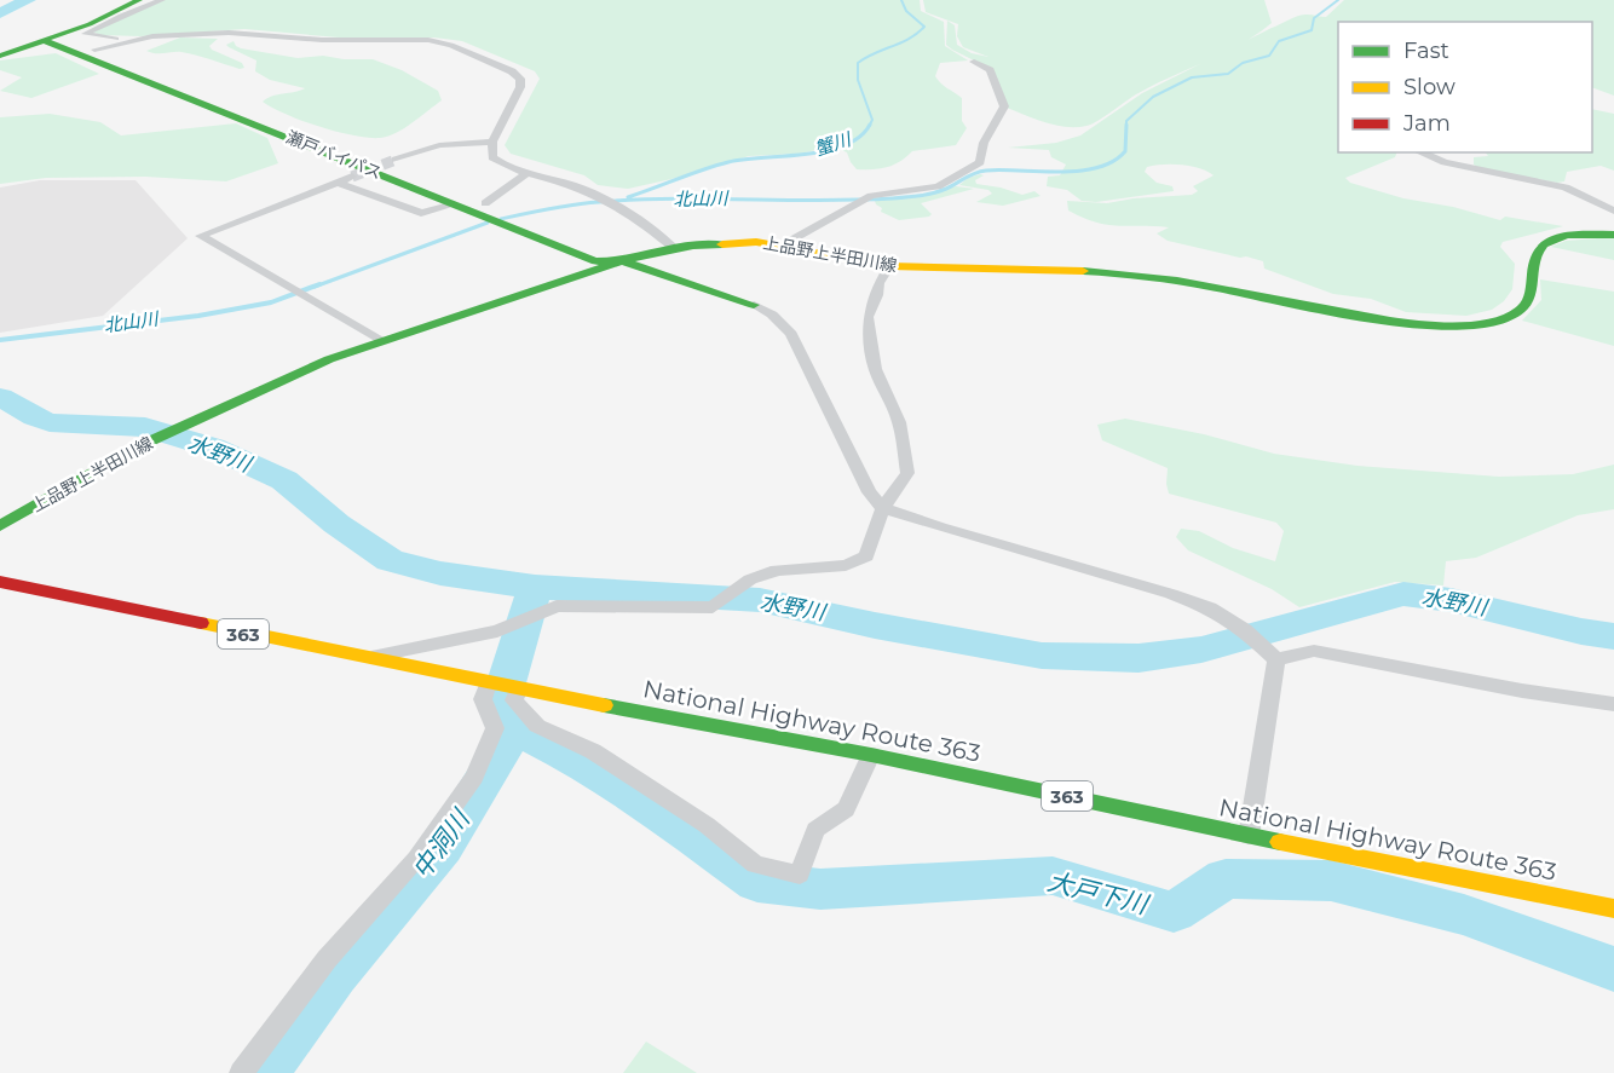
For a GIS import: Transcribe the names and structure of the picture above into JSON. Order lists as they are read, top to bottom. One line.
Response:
{"streets":{"main road":["瀬戸バイパス","上品野上半田川線","363","National Highway Route 363"]},"crossings":[["瀬戸バイパス","上品野上半田川線"]],"water":["蟹川","北山川","水野川","中洞川","大戸下川"],"legend":["Fast","Slow","Jam"]}
